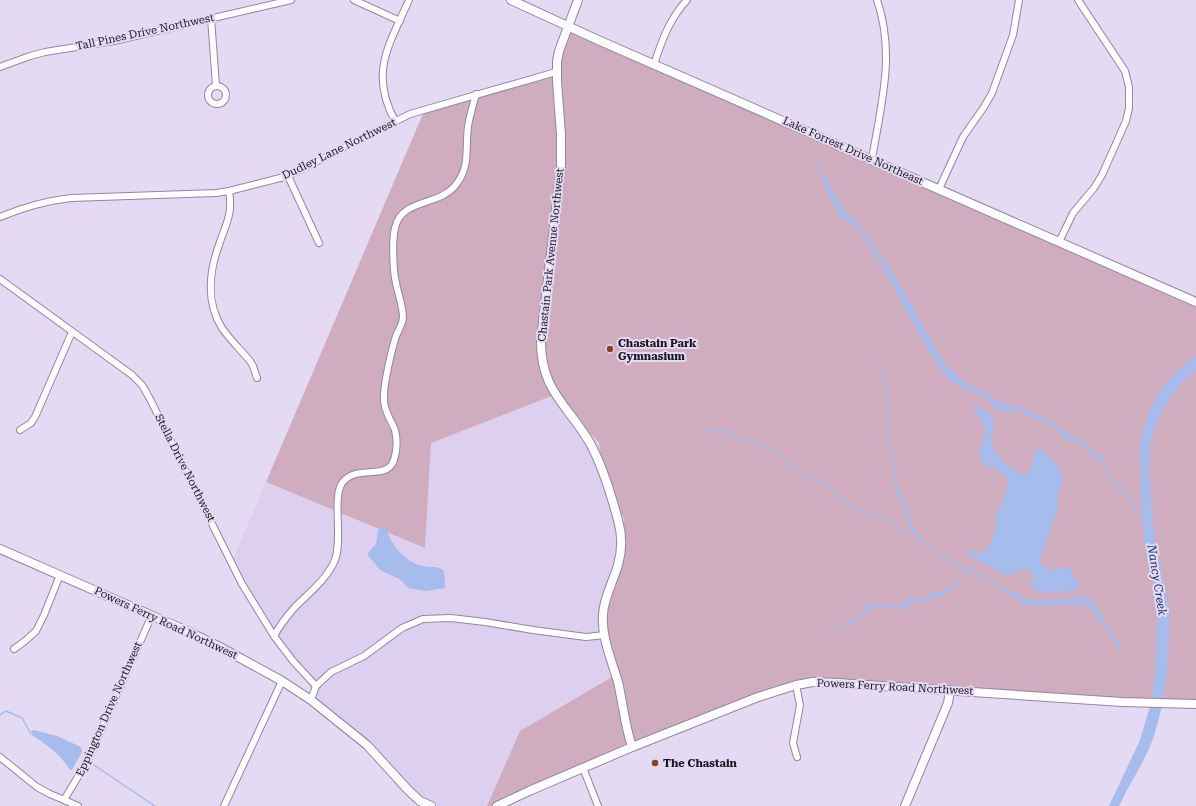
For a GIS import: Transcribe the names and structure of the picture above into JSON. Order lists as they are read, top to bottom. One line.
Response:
{"streets":{"street":["Tall Pines Drive Northwest","Dudley Lane Northwest","Lake Forrest Drive Northeast","Chastain Park Avenue Northwest","Stella Drive Northwest","Powers Ferry Road Northwest","Eppington Drive Northwest"]},"crossings":[["Dudley Lane Northwest","Chastain Park Avenue Northwest"],["Lake Forrest Drive Northeast","Chastain Park Avenue Northwest"],["Chastain Park Avenue Northwest","Powers Ferry Road Northwest"],["Powers Ferry Road Northwest","Eppington Drive Northwest"]],"water":["Nancy Creek"],"places":["Chastain Park Gymnasium","The Chastain"]}
